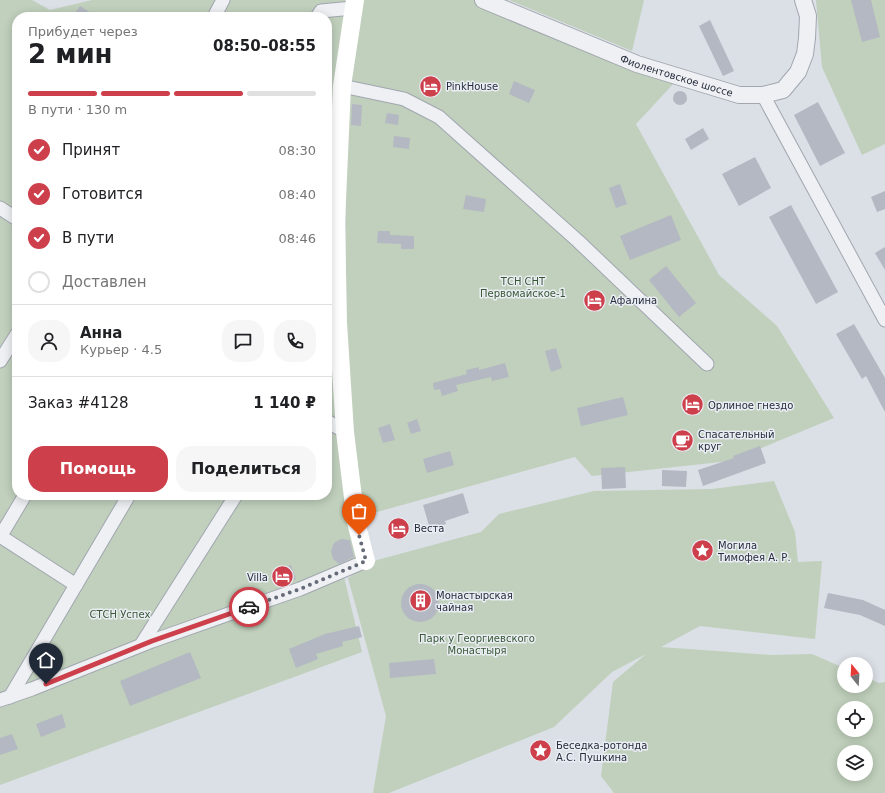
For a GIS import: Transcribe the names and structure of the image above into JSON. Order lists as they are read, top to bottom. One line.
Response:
{"streets":{"street":["Фиолентовское шоссе"]},"parks":["ТСН СНТ Первомайское-1","СТСН Успех","Парк у Георгиевского Монастыря"],"places":{"hotel":["PinkHouse","Афалина","Орлиное гнездо","Веста","Villa"],"cafe":["Спасательный круг"],"place":["Могила Тимофея А. Р.","Беседка-ротонда А.С. Пушкина"],"building":["Монастырская чайная"]},"north":"top","page":{"heading":["2 мин","Прибудет через","08:50–08:55"],"panel":["Анна","Курьер · 4.5","Заказ #4128","1 140 ₽"],"bar":"В пути · 130 m","list":[["Принят","08:30"],["Готовится","08:40"],["В пути","08:46"],"Доставлен"],"buttons":["Помощь","Поделиться"]}}
